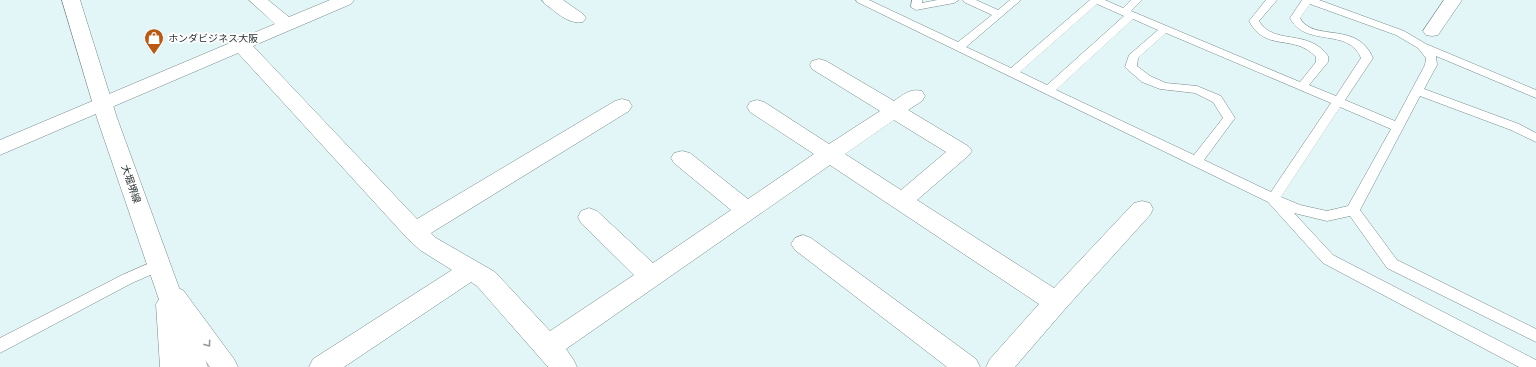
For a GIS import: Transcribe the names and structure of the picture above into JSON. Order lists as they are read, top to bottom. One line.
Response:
{"streets":{"street":["大堀堺線"]},"places":{"shop":["ホンダビジネス大阪"]}}
